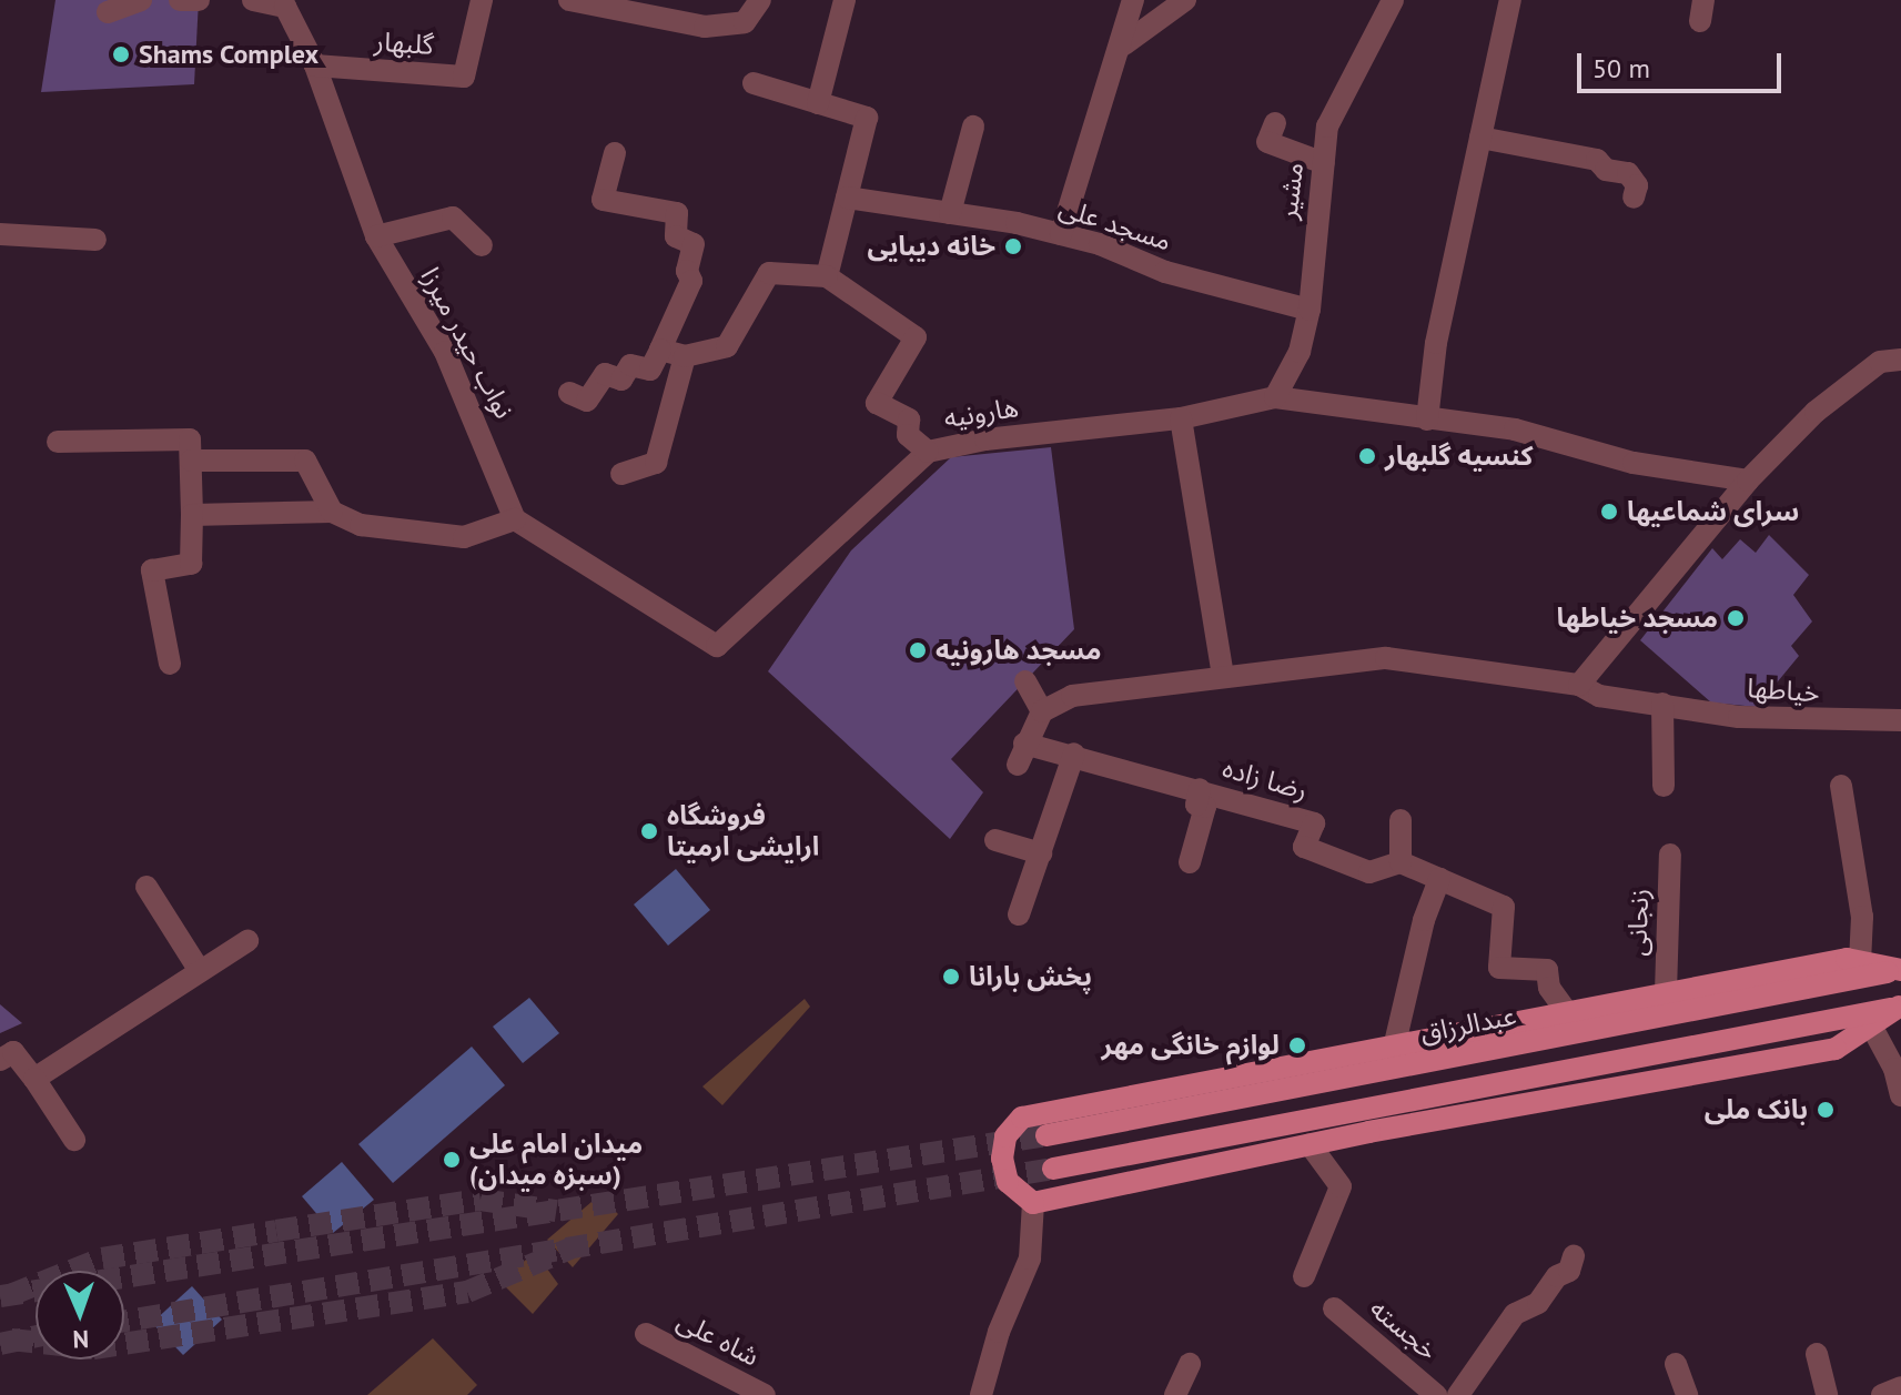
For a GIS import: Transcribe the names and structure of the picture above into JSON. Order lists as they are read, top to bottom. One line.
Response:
{"streets":{"main road":["عبدالرزاق"],"street":["گلبهار","مشیر","مسجد علی","نواب حیدر میرزا","هارونیه","خیاطها","رضا زاده","زنجانی","خجسته","شاه علی"]},"crossings":[["گلبهار","نواب حیدر میرزا"],["مشیر","مسجد علی"],["مشیر","هارونیه"],["نواب حیدر میرزا","هارونیه"],["خیاطها","رضا زاده"]],"places":["Shams Complex","خانه دیبایی","کنسیه گلبهار","سرای شماعیها","مسجد خیاطها","مسجد هارونیه","فروشگاه ارایشی ارمیتا","پخش بارانا","لوازم خانگی مهر","بانک ملی","میدان امام علی (سبزه میدان)"],"scale_bar":"50 m","north":"bottom"}
